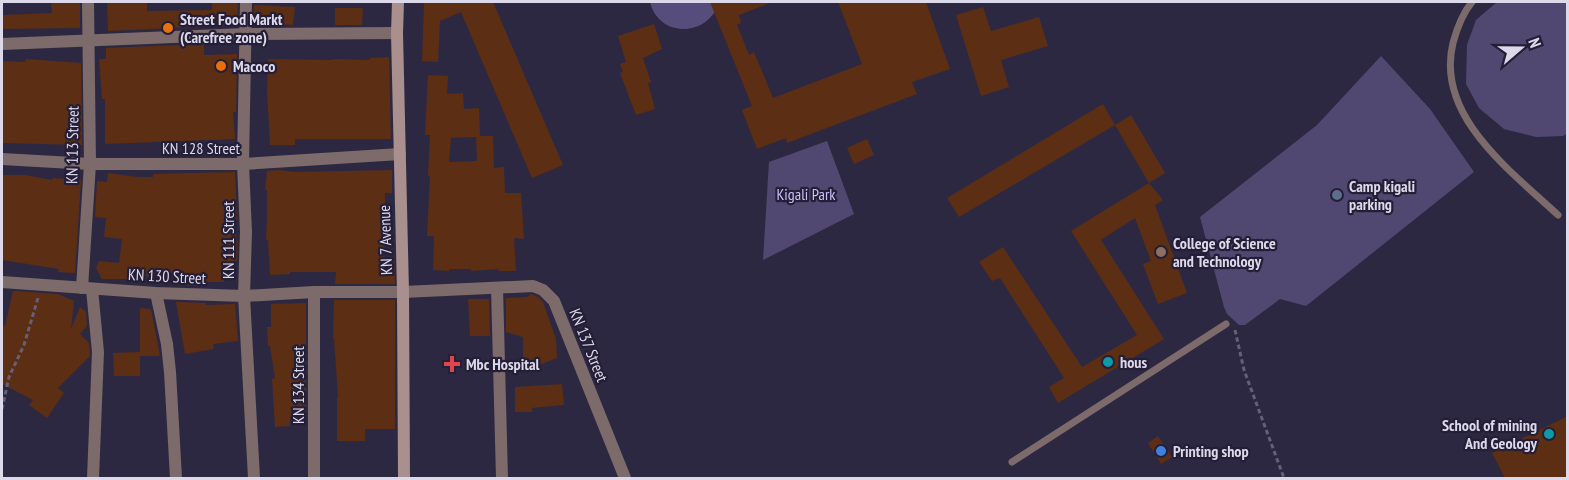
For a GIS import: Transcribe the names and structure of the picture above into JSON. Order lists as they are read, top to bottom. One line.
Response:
{"streets":{"street":["KN 113 Street","KN 128 Street","KN 111 Street","KN 7 Avenue","KN 130 Street","KN 137 Street","KN 134 Street"]},"crossings":[["KN 113 Street","KN 128 Street"],["KN 113 Street","KN 130 Street"],["KN 128 Street","KN 111 Street"],["KN 128 Street","KN 7 Avenue"],["KN 111 Street","KN 130 Street"],["KN 7 Avenue","KN 130 Street"],["KN 7 Avenue","KN 137 Street"],["KN 130 Street","KN 137 Street"],["KN 130 Street","KN 134 Street"]],"parks":["Kigali Park"],"places":{"other":["Street Food Markt (Carefree zone)","Macoco","Camp kigali parking","College of Science and Technology","hous","School of mining And Geology","Printing shop"],"health":["Mbc Hospital"]},"north":"right"}
